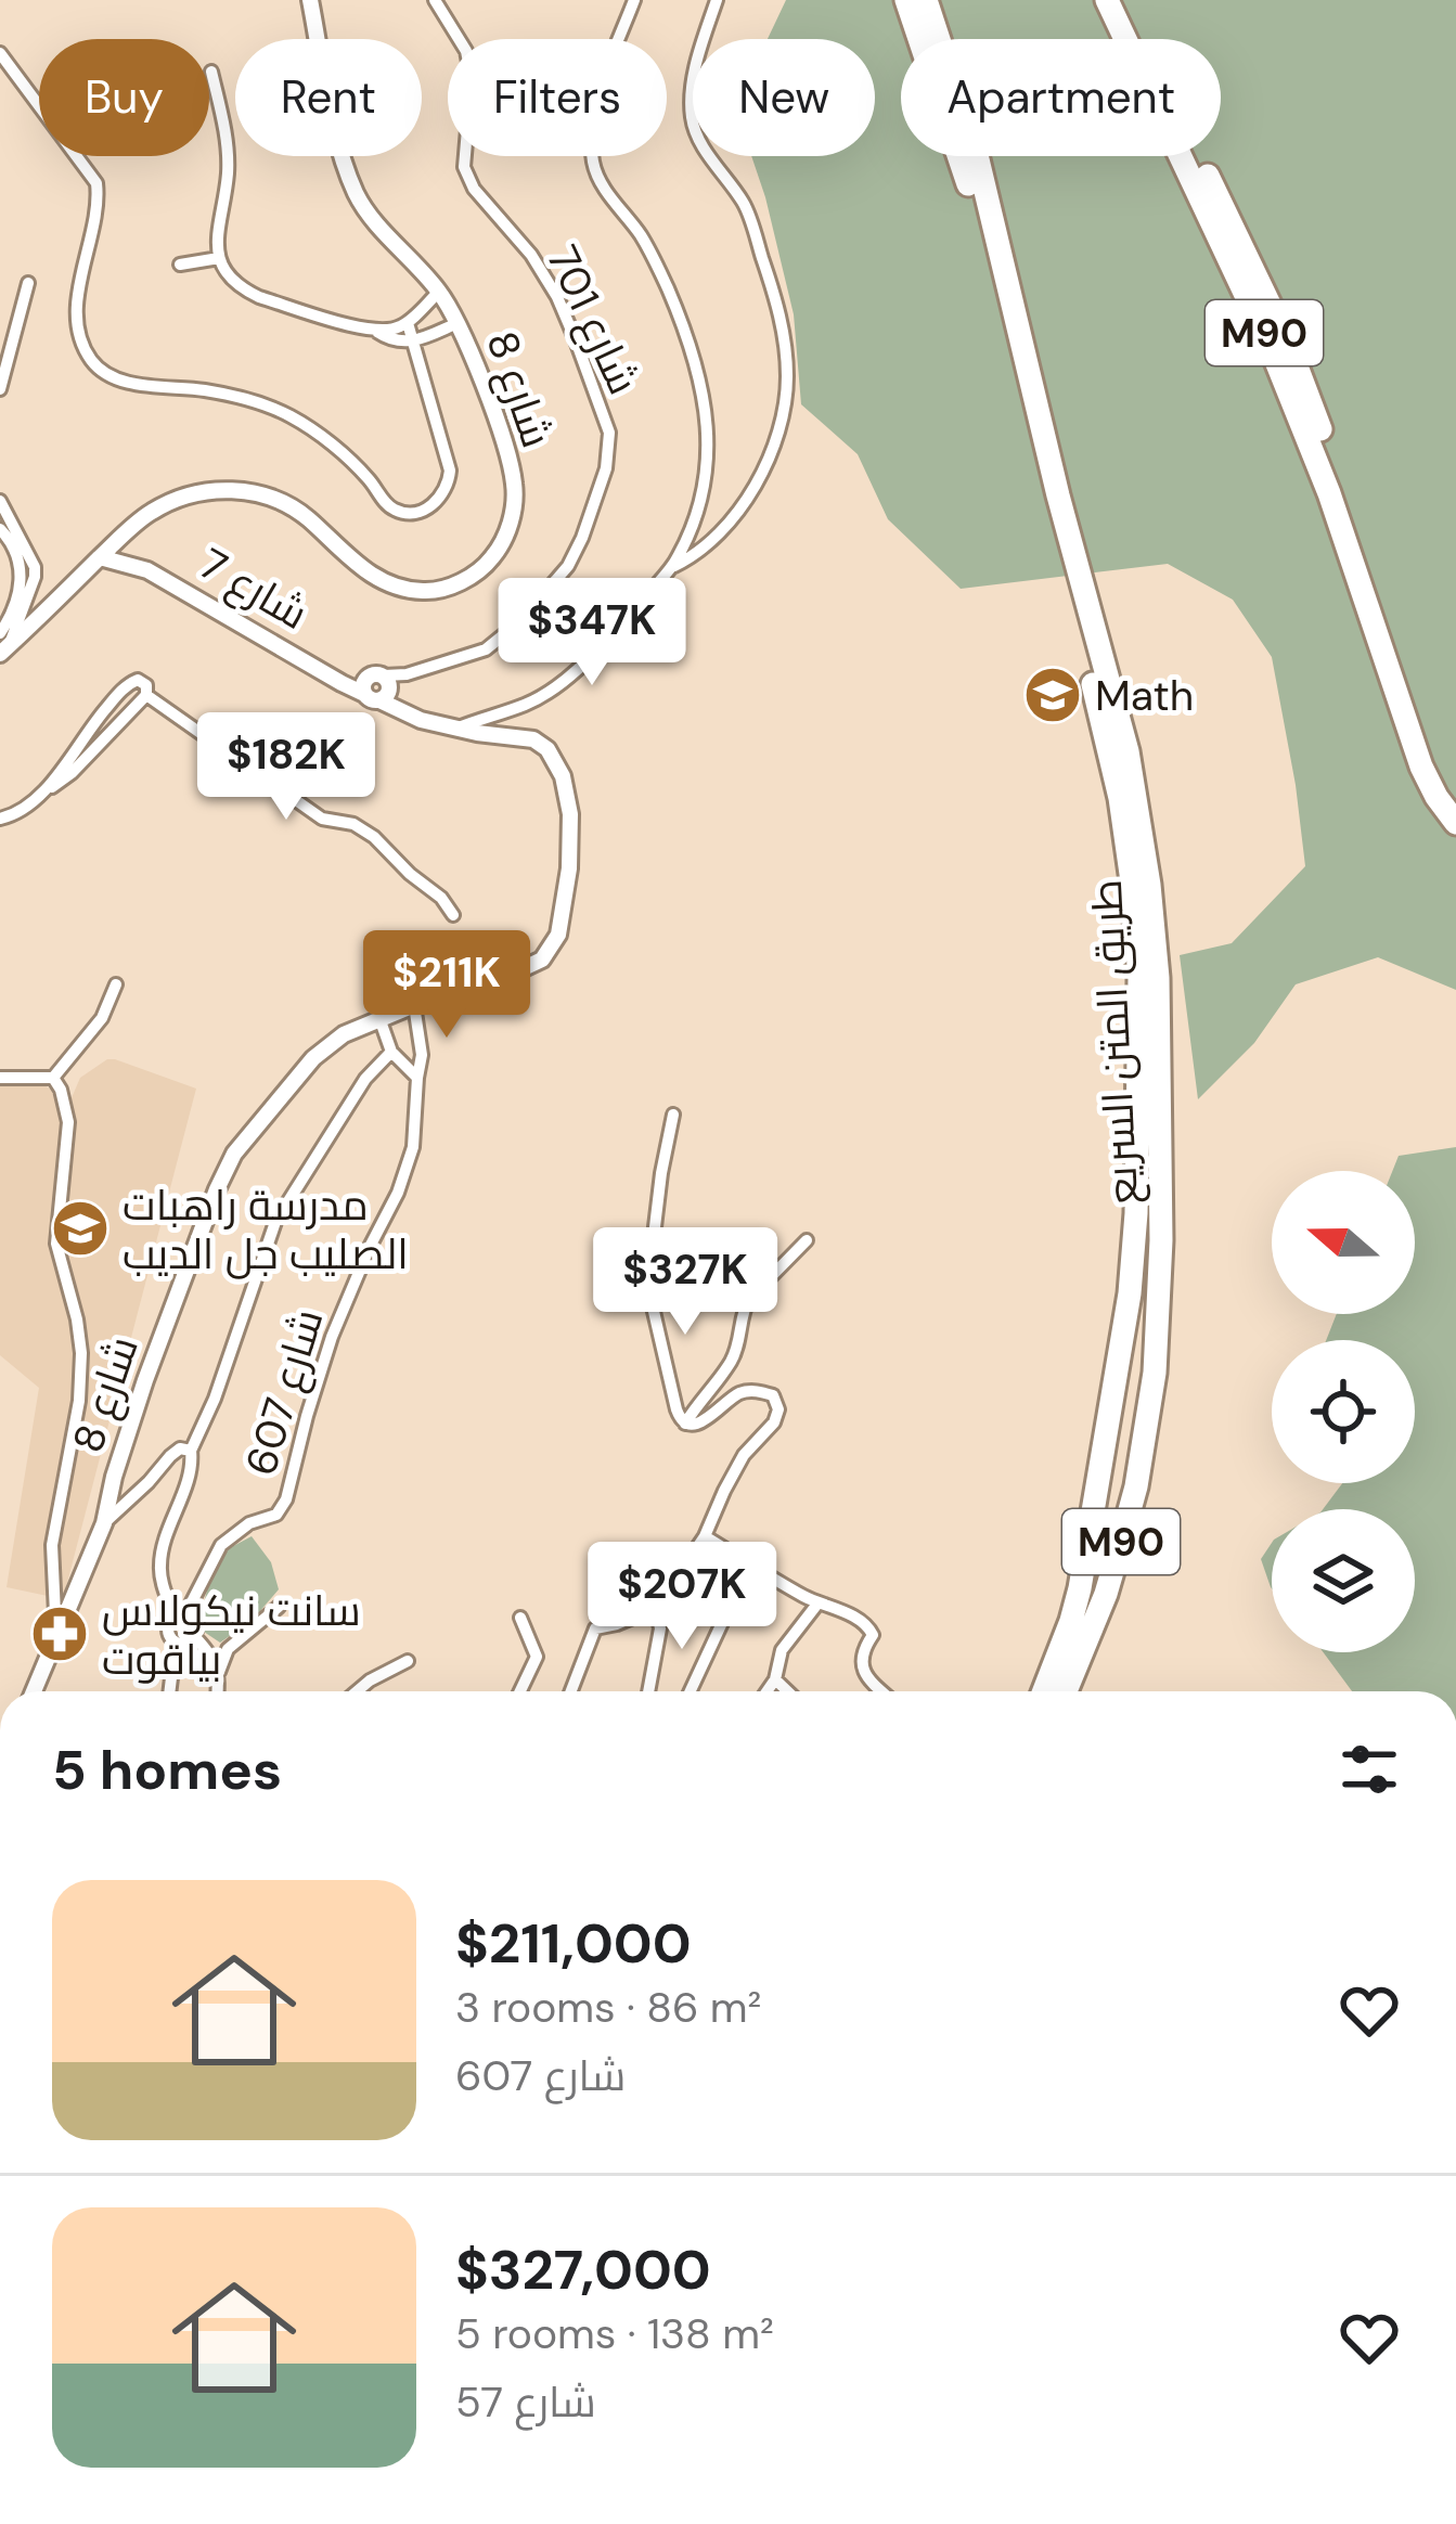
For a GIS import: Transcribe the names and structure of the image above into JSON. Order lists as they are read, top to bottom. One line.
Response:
{"streets":{"highway":["M90","طريق المتن السريع"],"street":["شارع 701","شارع 8","شارع 7","شارع 607"]},"crossings":[["شارع 701","شارع 8"],["شارع 701","شارع 7"],["شارع 8","شارع 7"],["شارع 8","شارع 607"]],"places":{"school or university":["Math","مدرسة راهبات الصليب جل الديب"],"pharmacy":["سانت نيكولاس بياقوت"]},"north":"left","page":{"chip":["Buy","Rent","Filters","New","Apartment"],"price":["$347K","$182K","$211K","$327K","$207K"],"heading":"5 homes","list":[{"name":"$211,000","note":"3 rooms · 86 m² · شارع 607"},{"name":"$327,000","note":"5 rooms · 138 m² · شارع 57"}]}}
